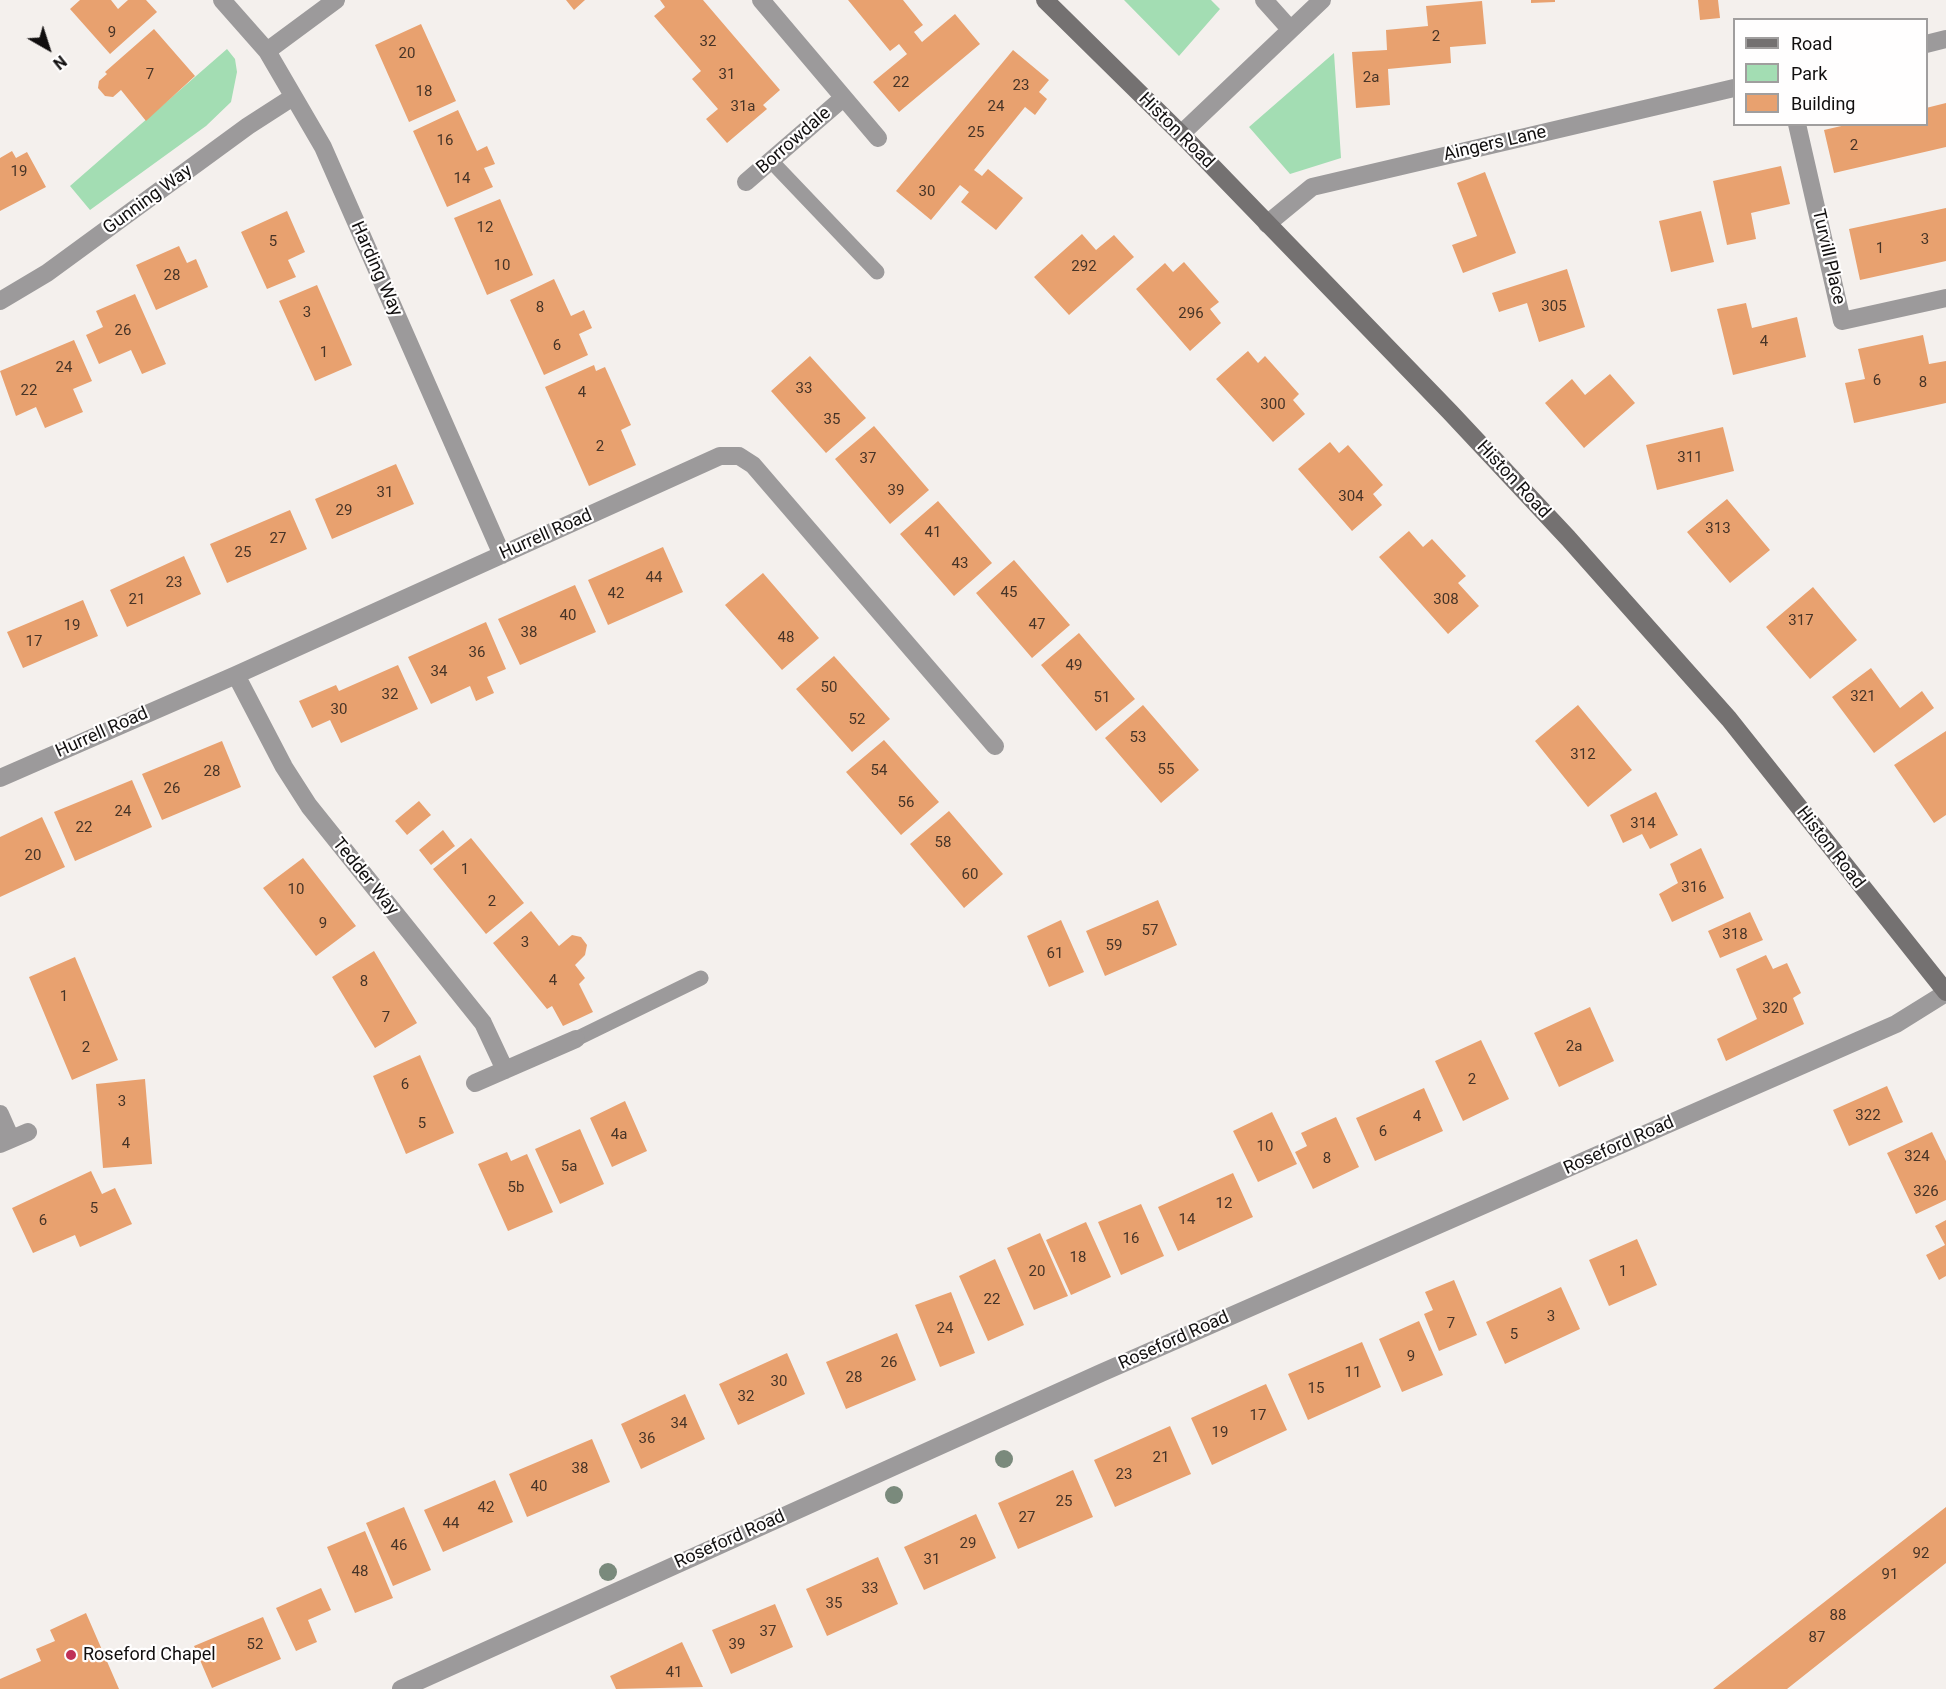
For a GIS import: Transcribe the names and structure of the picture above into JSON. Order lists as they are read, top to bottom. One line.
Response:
{"streets":{"main road":["Histon Road"],"street":["Borrowdale","Aingers Lane","Gunning Way","Turvill Place","Harding Way","Hurrell Road","Tedder Way","Roseford Road"]},"crossings":[["Histon Road","Aingers Lane"],["Histon Road","Roseford Road"],["Gunning Way","Harding Way"],["Harding Way","Hurrell Road"],["Hurrell Road","Tedder Way"]],"places":["Roseford Chapel"],"house_numbers":["9","2","32","20","7","31","2a","22","23","18","31a","24","25","16","2","19","14","30","12","3","5","1","10","292","28","305","8","3","296","26","4","6","1","24","6","8","33","22","4","300","35","2","311","37","39","31","304","29","313","41","27","25","43","44","23","45","42","21","308","40","317","47","19","38","48","17","36","49","34","50","32","321","51","30","52","53","312","55","54","28","26","56","24","314","22","58","20","1","60","316","10","2","9","57","318","3","59","61","4","8","1","320","7","2a","2","2","6","3","322","4","5","6","4a","4","10","324","8","5a","5b","326","12","5","14","6","16","18","20","1","22","3","7","24","5","9","26","11","28","30","15","32","17","34","19","36","21","38","23","40","25","42","27","44","29","46","92","31","48","91","33","35","88","37","87","52","39","41"],"legend":["Road","Park","Building"],"north":"bottom right"}
